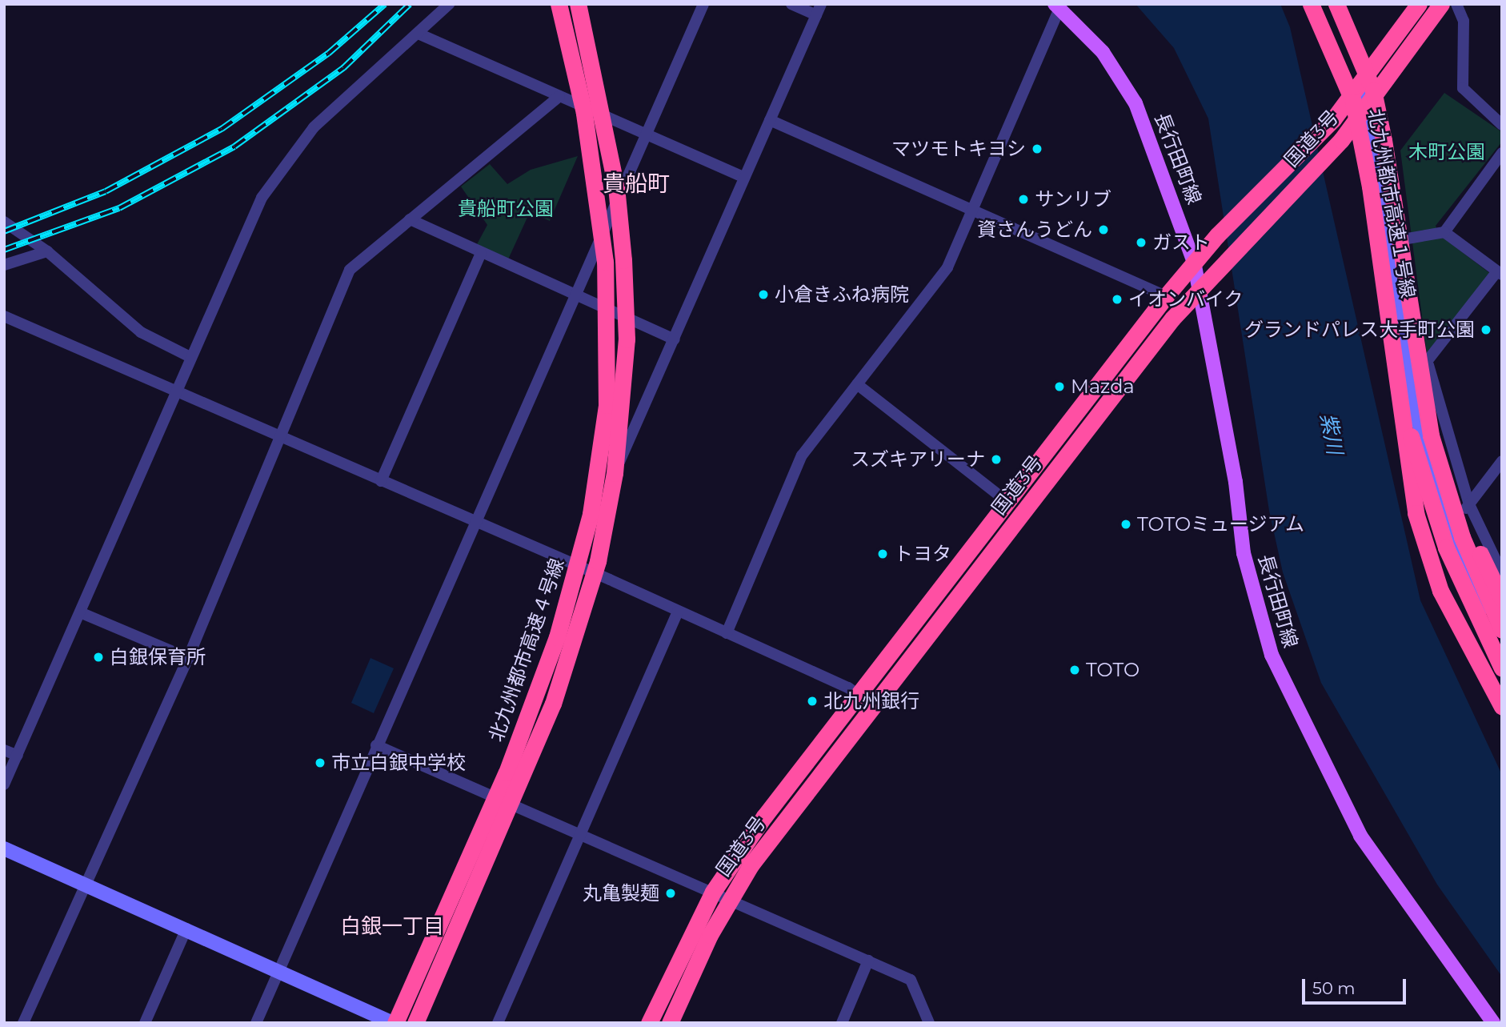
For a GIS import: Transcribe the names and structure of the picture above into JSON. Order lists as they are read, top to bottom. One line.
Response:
{"streets":{"highway":["国道3号","北九州都市高速１号線","北九州都市高速４号線"],"main road":["長行田町線"]},"crossings":[["国道3号","長行田町線"]],"districts":["貴船町","白銀一丁目"],"water":["紫川"],"parks":["木町公園","貴船町公園"],"places":["マツモトキヨシ","サンリブ","資さんうどん","ガスト","小倉きふね病院","イオンバイク","グランドパレス大手町公園","Mazda","スズキアリーナ","TOTOミュージアム","トヨタ","白銀保育所","TOTO","北九州銀行","市立白銀中学校","丸亀製麺"],"scale_bar":"50 m"}
